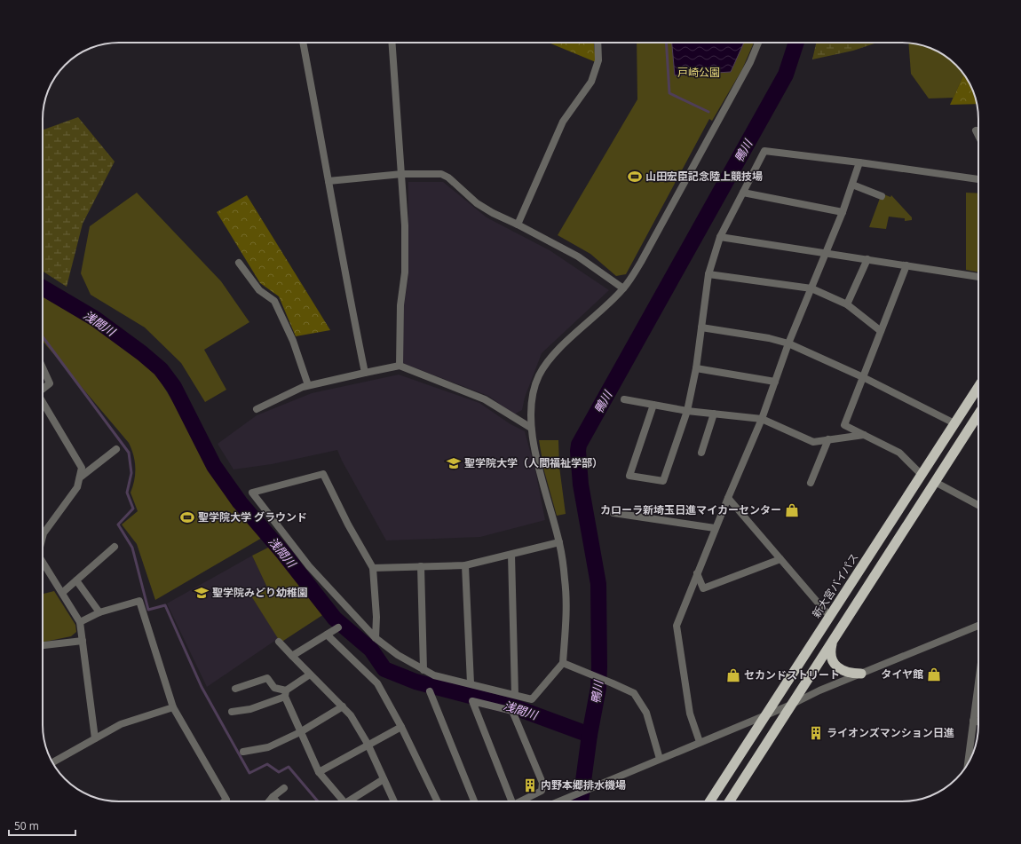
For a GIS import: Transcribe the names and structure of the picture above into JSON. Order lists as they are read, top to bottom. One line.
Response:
{"streets":{"highway":["新大宮バイパス"]},"water":["鴨川","浅間川"],"parks":["戸崎公園"],"places":{"sports":["山田宏臣記念陸上競技場","聖学院大学 グラウンド"],"school or university":["聖学院大学（人間福祉学部）","聖学院みどり幼稚園"],"shop":["カローラ新埼玉日進マイカーセンター","タイヤ館","セカンドストリート"],"building":["ライオンズマンション日進","内野本郷排水機場"]},"scale_bar":"50 m"}
